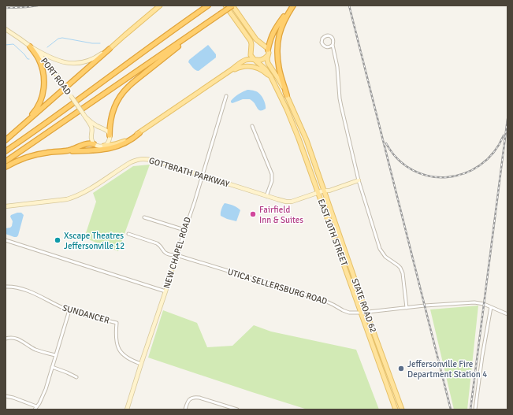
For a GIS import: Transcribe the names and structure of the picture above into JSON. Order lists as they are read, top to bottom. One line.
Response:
{"streets":{"main road":["EAST 10TH STREET","STATE ROAD 62"],"street":["PORT ROAD","GOTTBRATH PARKWAY","NEW CHAPEL ROAD","UTICA SELLERSBURG ROAD","SUNDANCER"]},"crossings":[["GOTTBRATH PARKWAY","EAST 10TH STREET"],["GOTTBRATH PARKWAY","NEW CHAPEL ROAD"],["GOTTBRATH PARKWAY","STATE ROAD 62"],["EAST 10TH STREET","UTICA SELLERSBURG ROAD"],["NEW CHAPEL ROAD","UTICA SELLERSBURG ROAD"],["NEW CHAPEL ROAD","SUNDANCER"],["UTICA SELLERSBURG ROAD","STATE ROAD 62"]],"places":["Fairfield Inn & Suites","Xscape Theatres Jeffersonville 12","Jeffersonville Fire Department Station 4"]}
